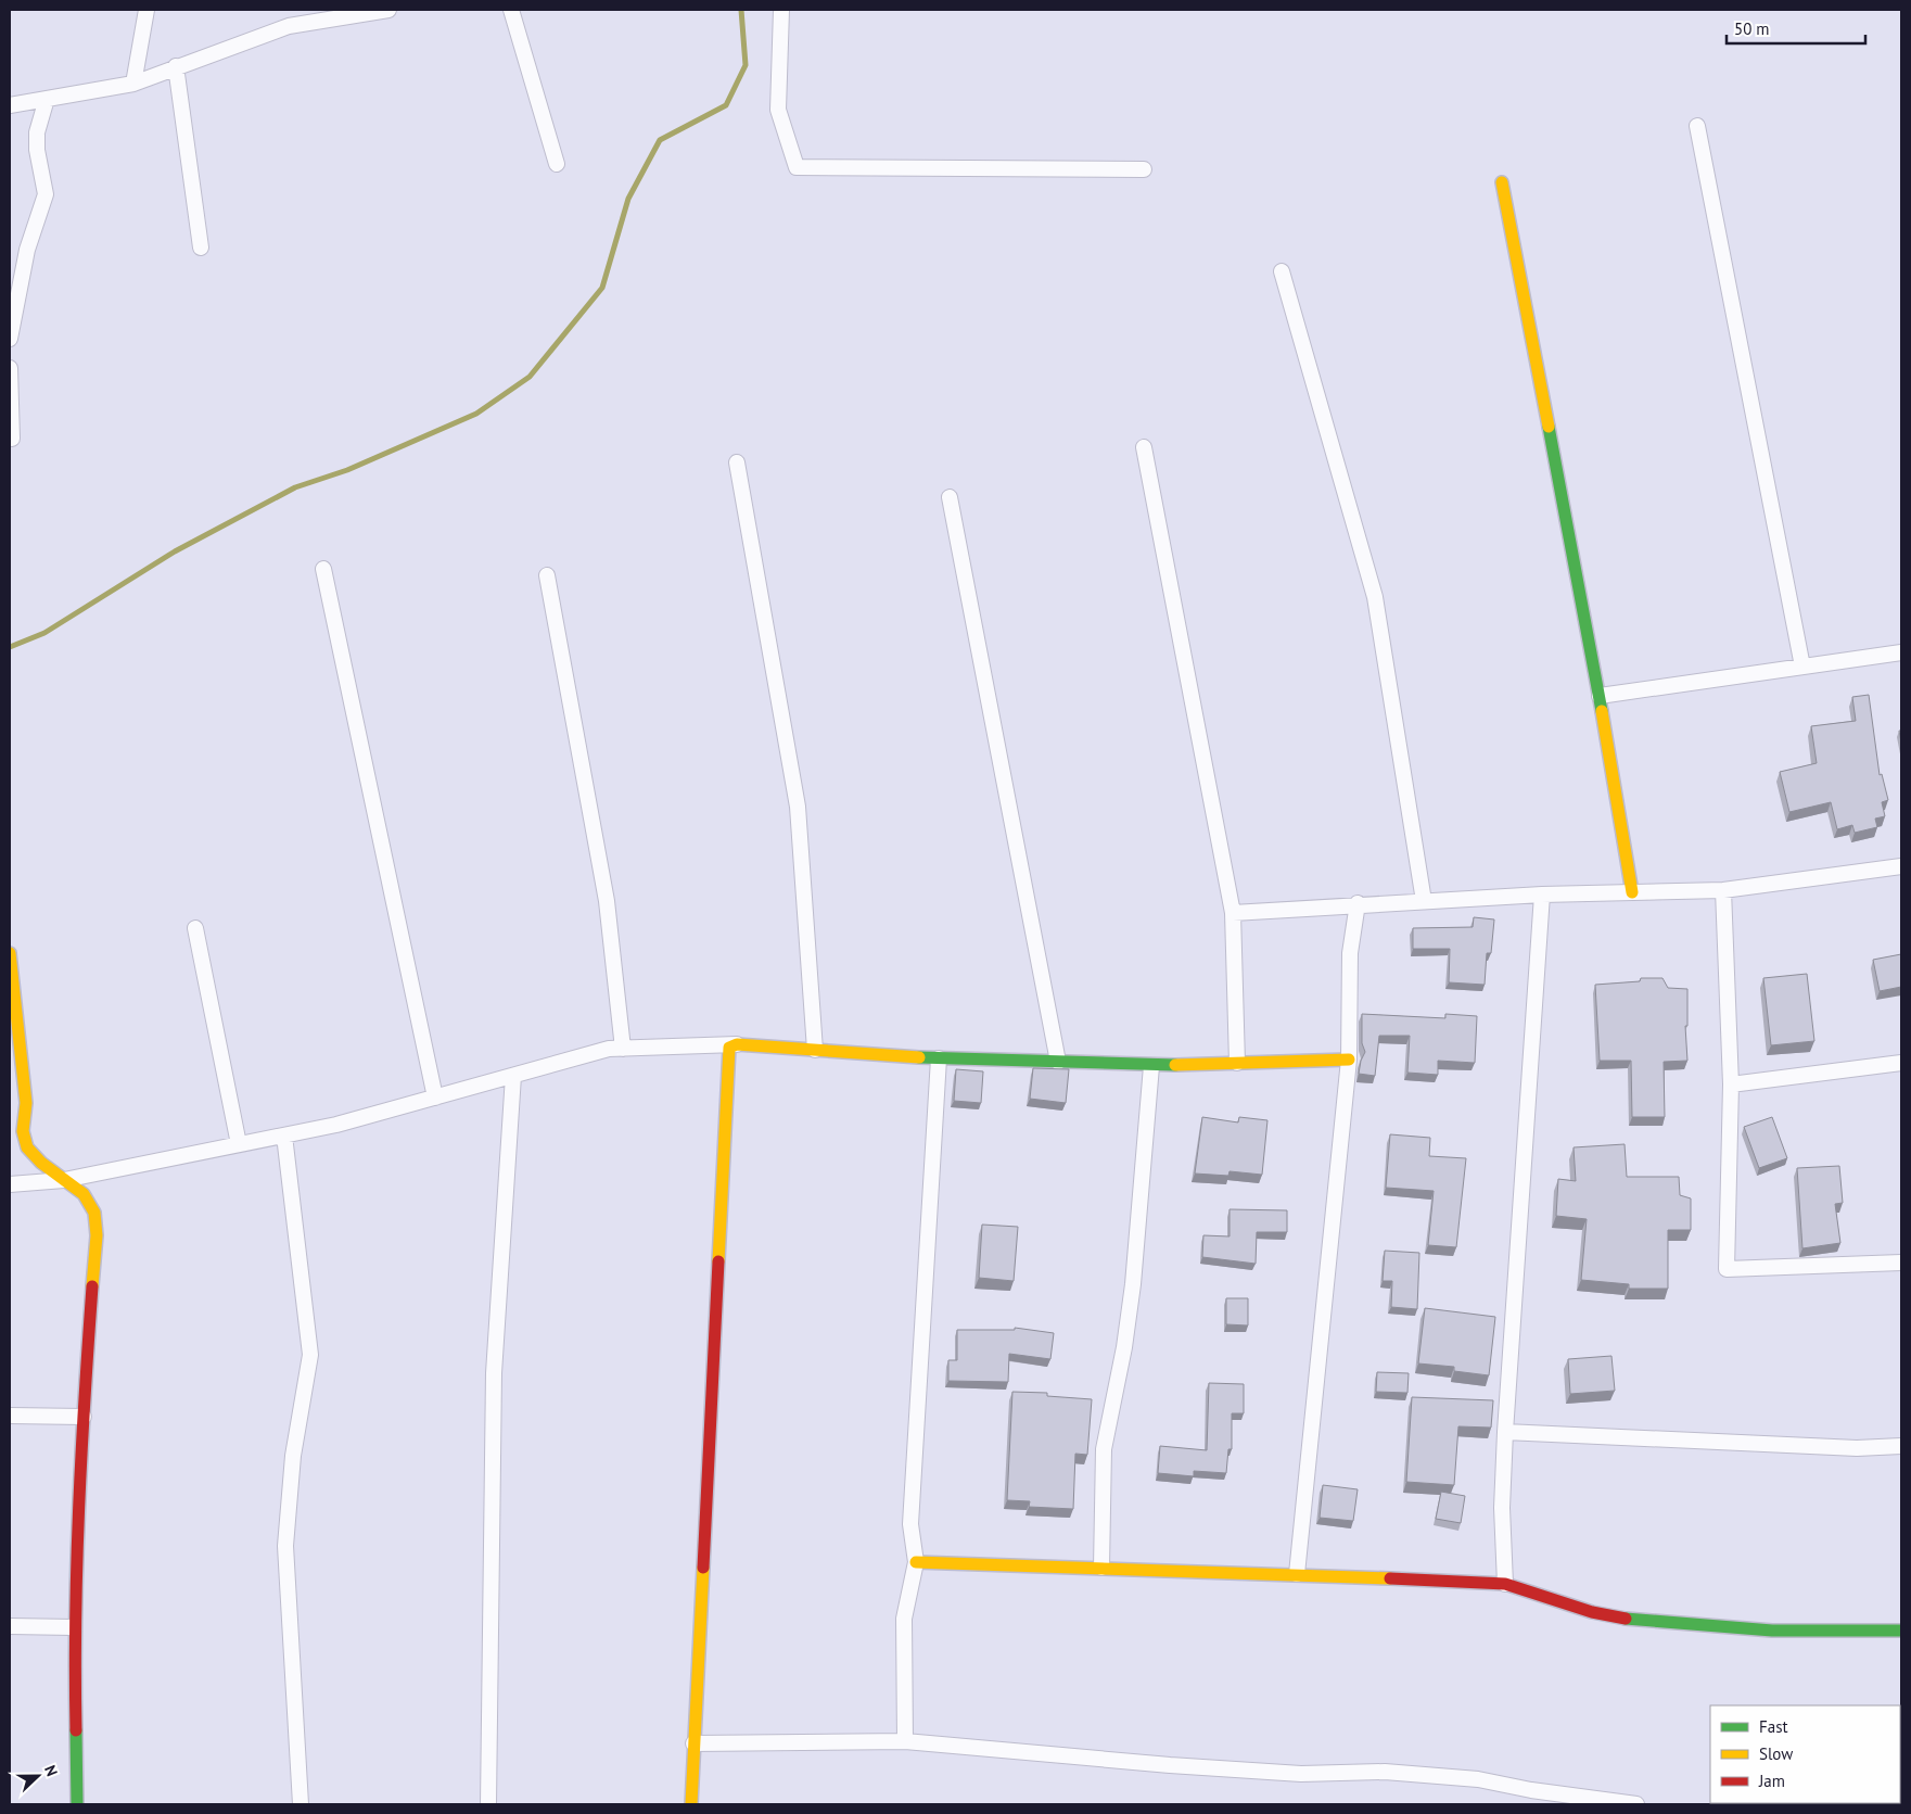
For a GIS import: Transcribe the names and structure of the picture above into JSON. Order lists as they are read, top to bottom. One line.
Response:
{"legend":["Fast","Slow","Jam"],"scale_bar":"50 m","north":"right"}
